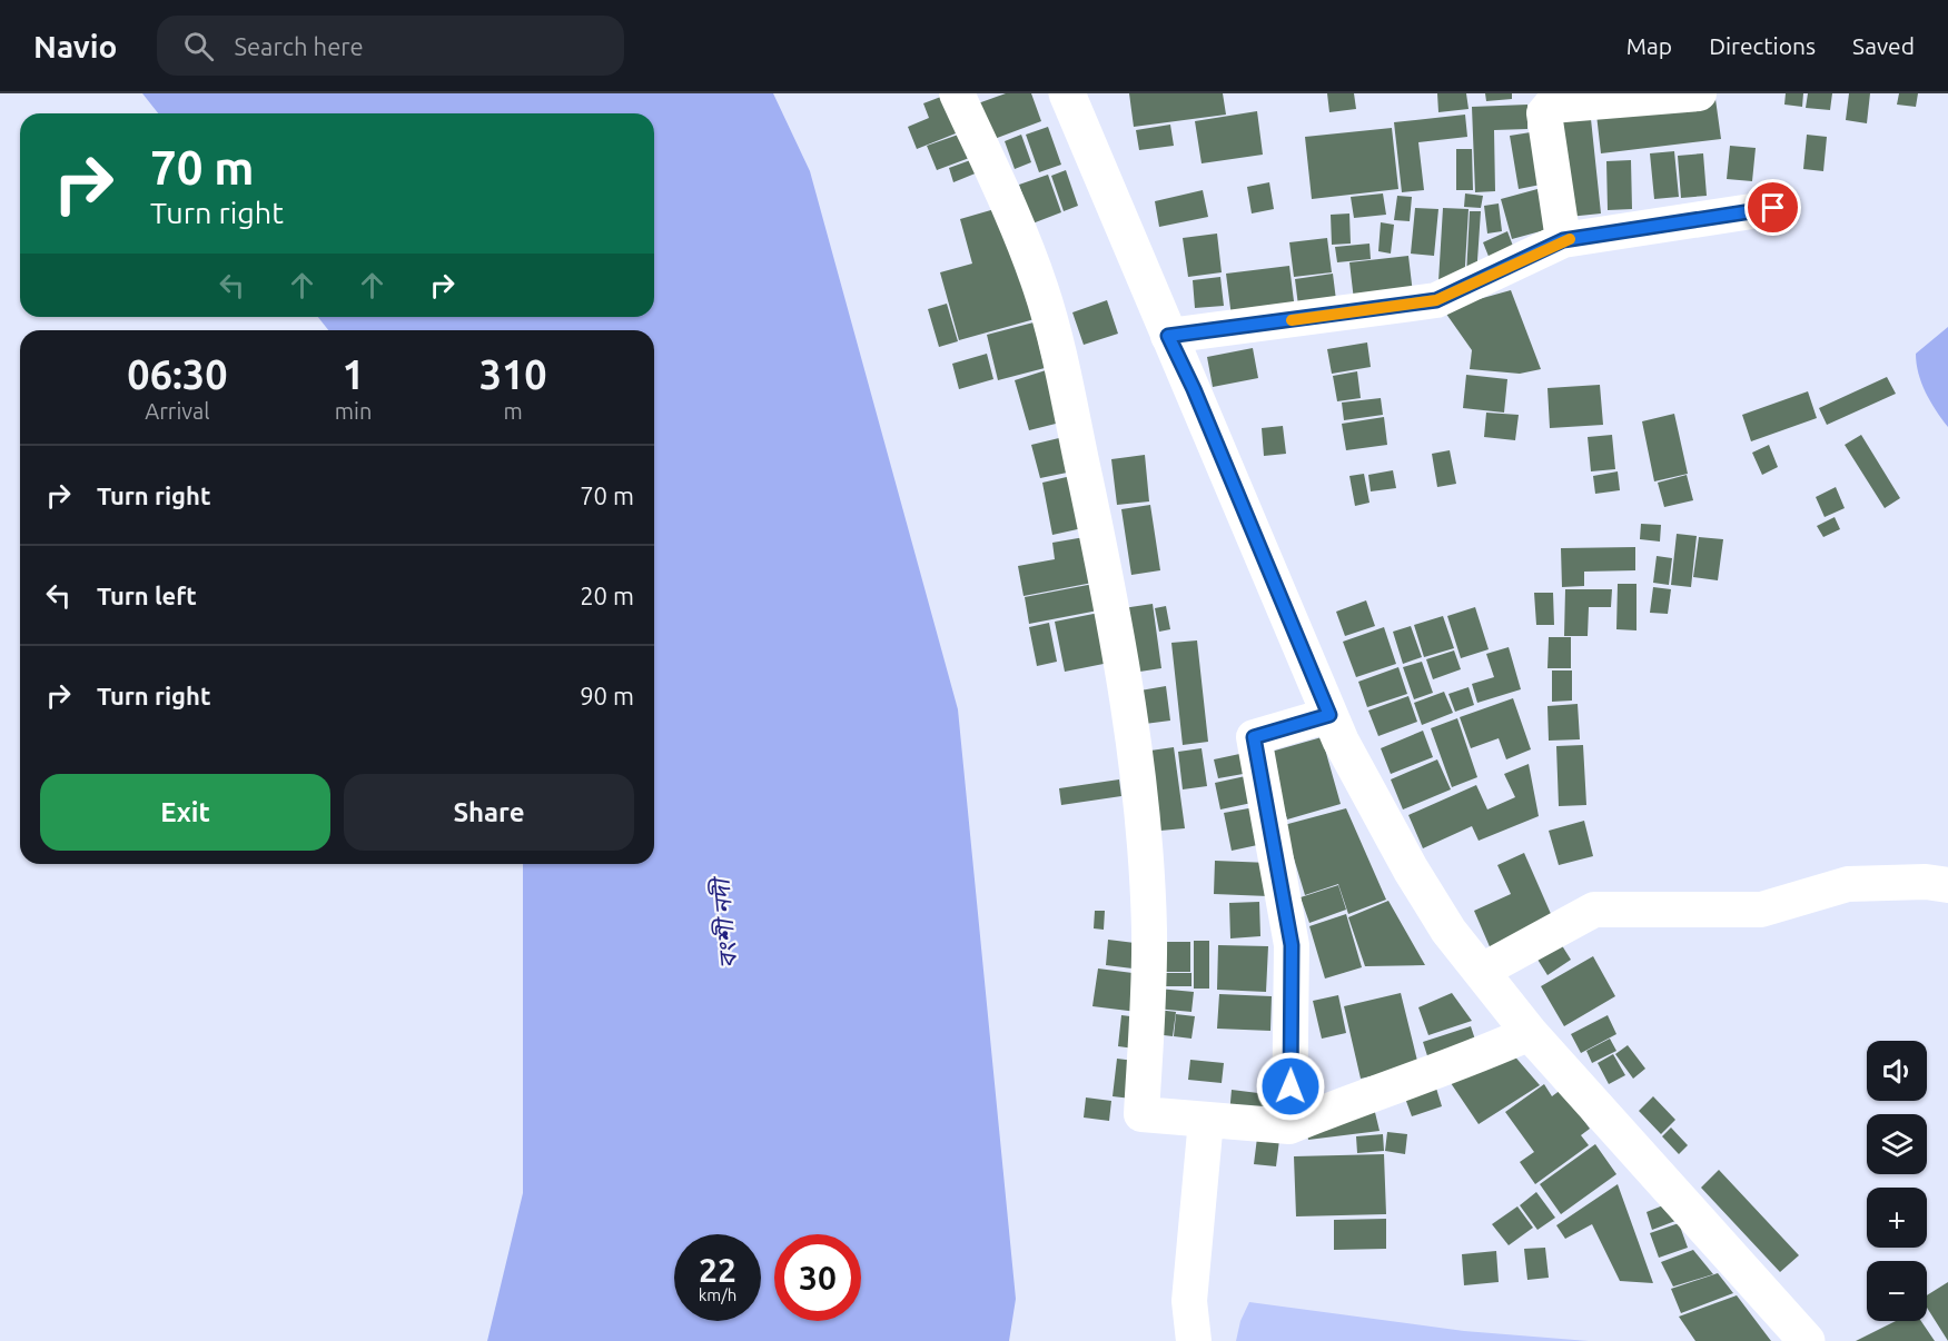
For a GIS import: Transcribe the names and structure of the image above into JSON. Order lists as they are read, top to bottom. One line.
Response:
{"water":["বংশী নদী"],"page":{"header":"Navio","search":"Search here","nav":["Map","Directions","Saved"],"turn":["70 m","Turn right"],"eta":["06:30","Arrival","1","min","310","m"],"list":[{"name":"Turn right","value":"70 m"},{"name":"Turn left","value":"20 m"},{"name":"Turn right","value":"90 m"}],"buttons":["Exit","Share"],"map_buttons":["+","−"],"speed":"22 km/h","limit":"30"}}
